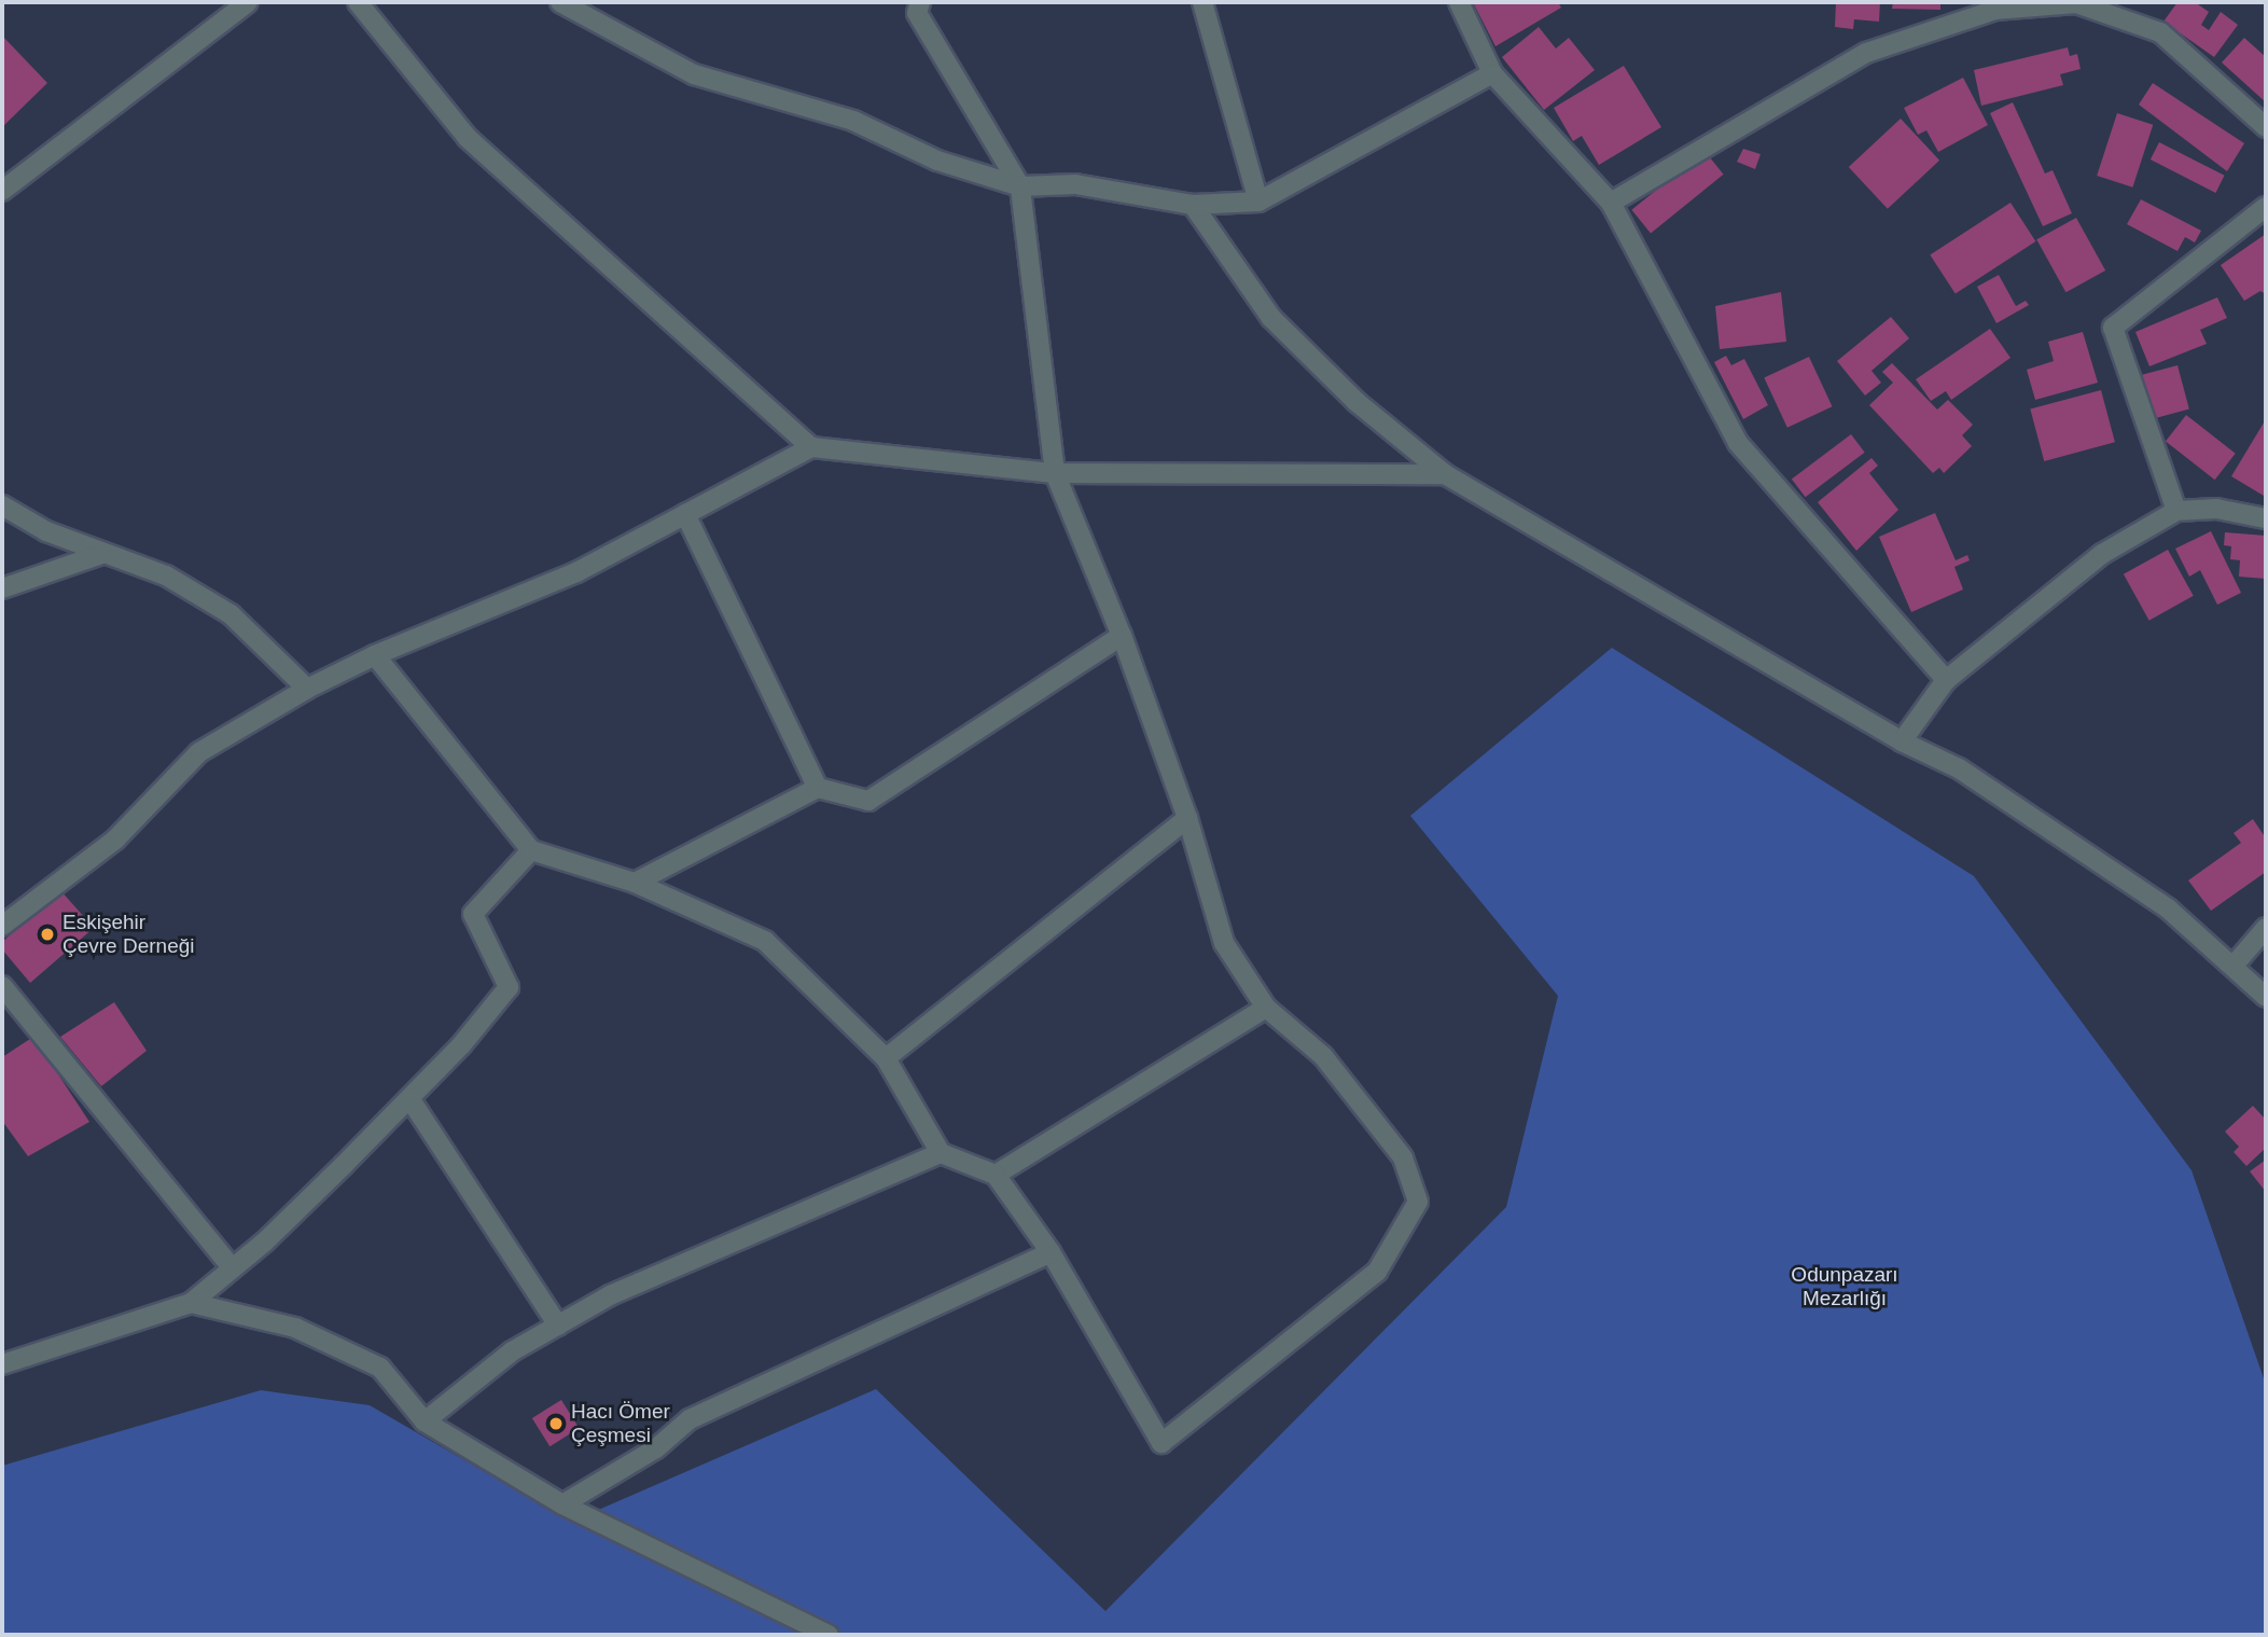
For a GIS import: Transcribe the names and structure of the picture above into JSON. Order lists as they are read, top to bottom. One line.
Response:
{"parks":["Odunpazarı Mezarlığı"],"places":["Eskişehir Çevre Derneği","Hacı Ömer Çeşmesi"]}
